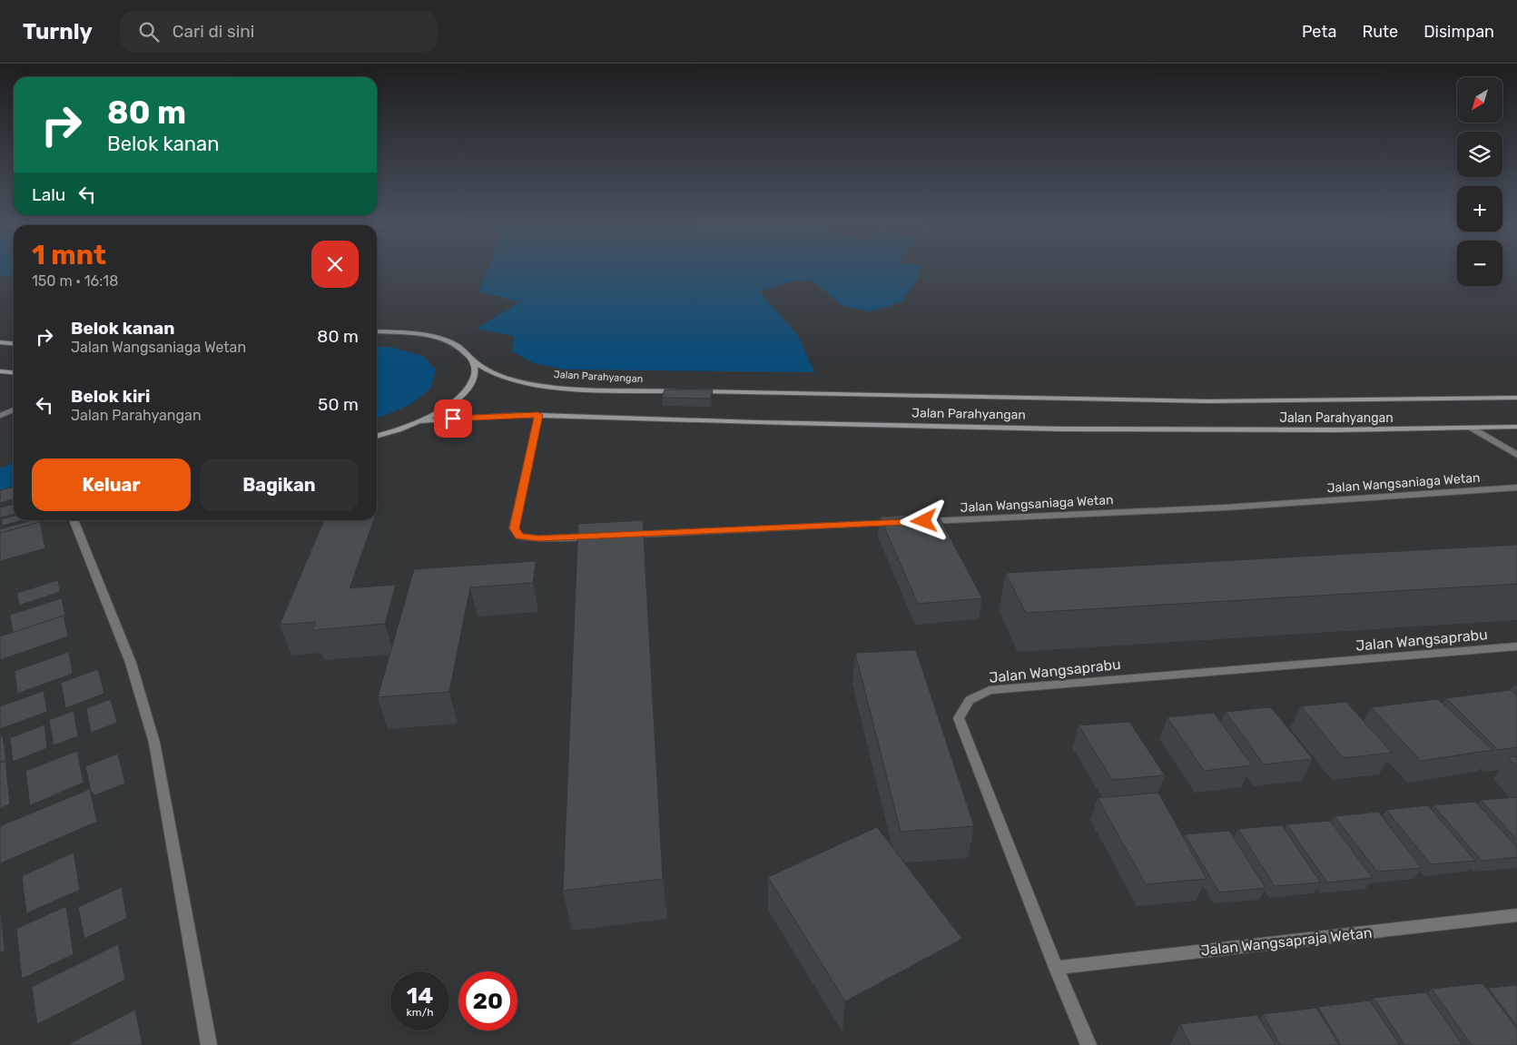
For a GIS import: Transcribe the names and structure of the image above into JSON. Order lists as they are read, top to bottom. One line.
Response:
{"streets":{"main road":["Jalan Parahyangan"],"street":["Jalan Wangsaniaga Wetan","Jalan Wangsaprabu","Jalan Wangsapraja Wetan"]},"crossings":[["Jalan Wangsaprabu","Jalan Wangsapraja Wetan"]],"north":"bottom left","page":{"header":"Turnly","search":"Cari di sini","nav":["Peta","Rute","Disimpan"],"map_buttons":["+","−"],"turn":["80 m","Belok kanan"],"then":"Lalu","heading":["1 mnt","150 m · 16:18"],"list":[{"name":"Belok kanan","note":"Jalan Wangsaniaga Wetan","value":"80 m"},{"name":"Belok kiri","note":"Jalan Parahyangan","value":"50 m"}],"buttons":["Keluar","Bagikan"],"speed":"14 km/h","limit":"20"}}
